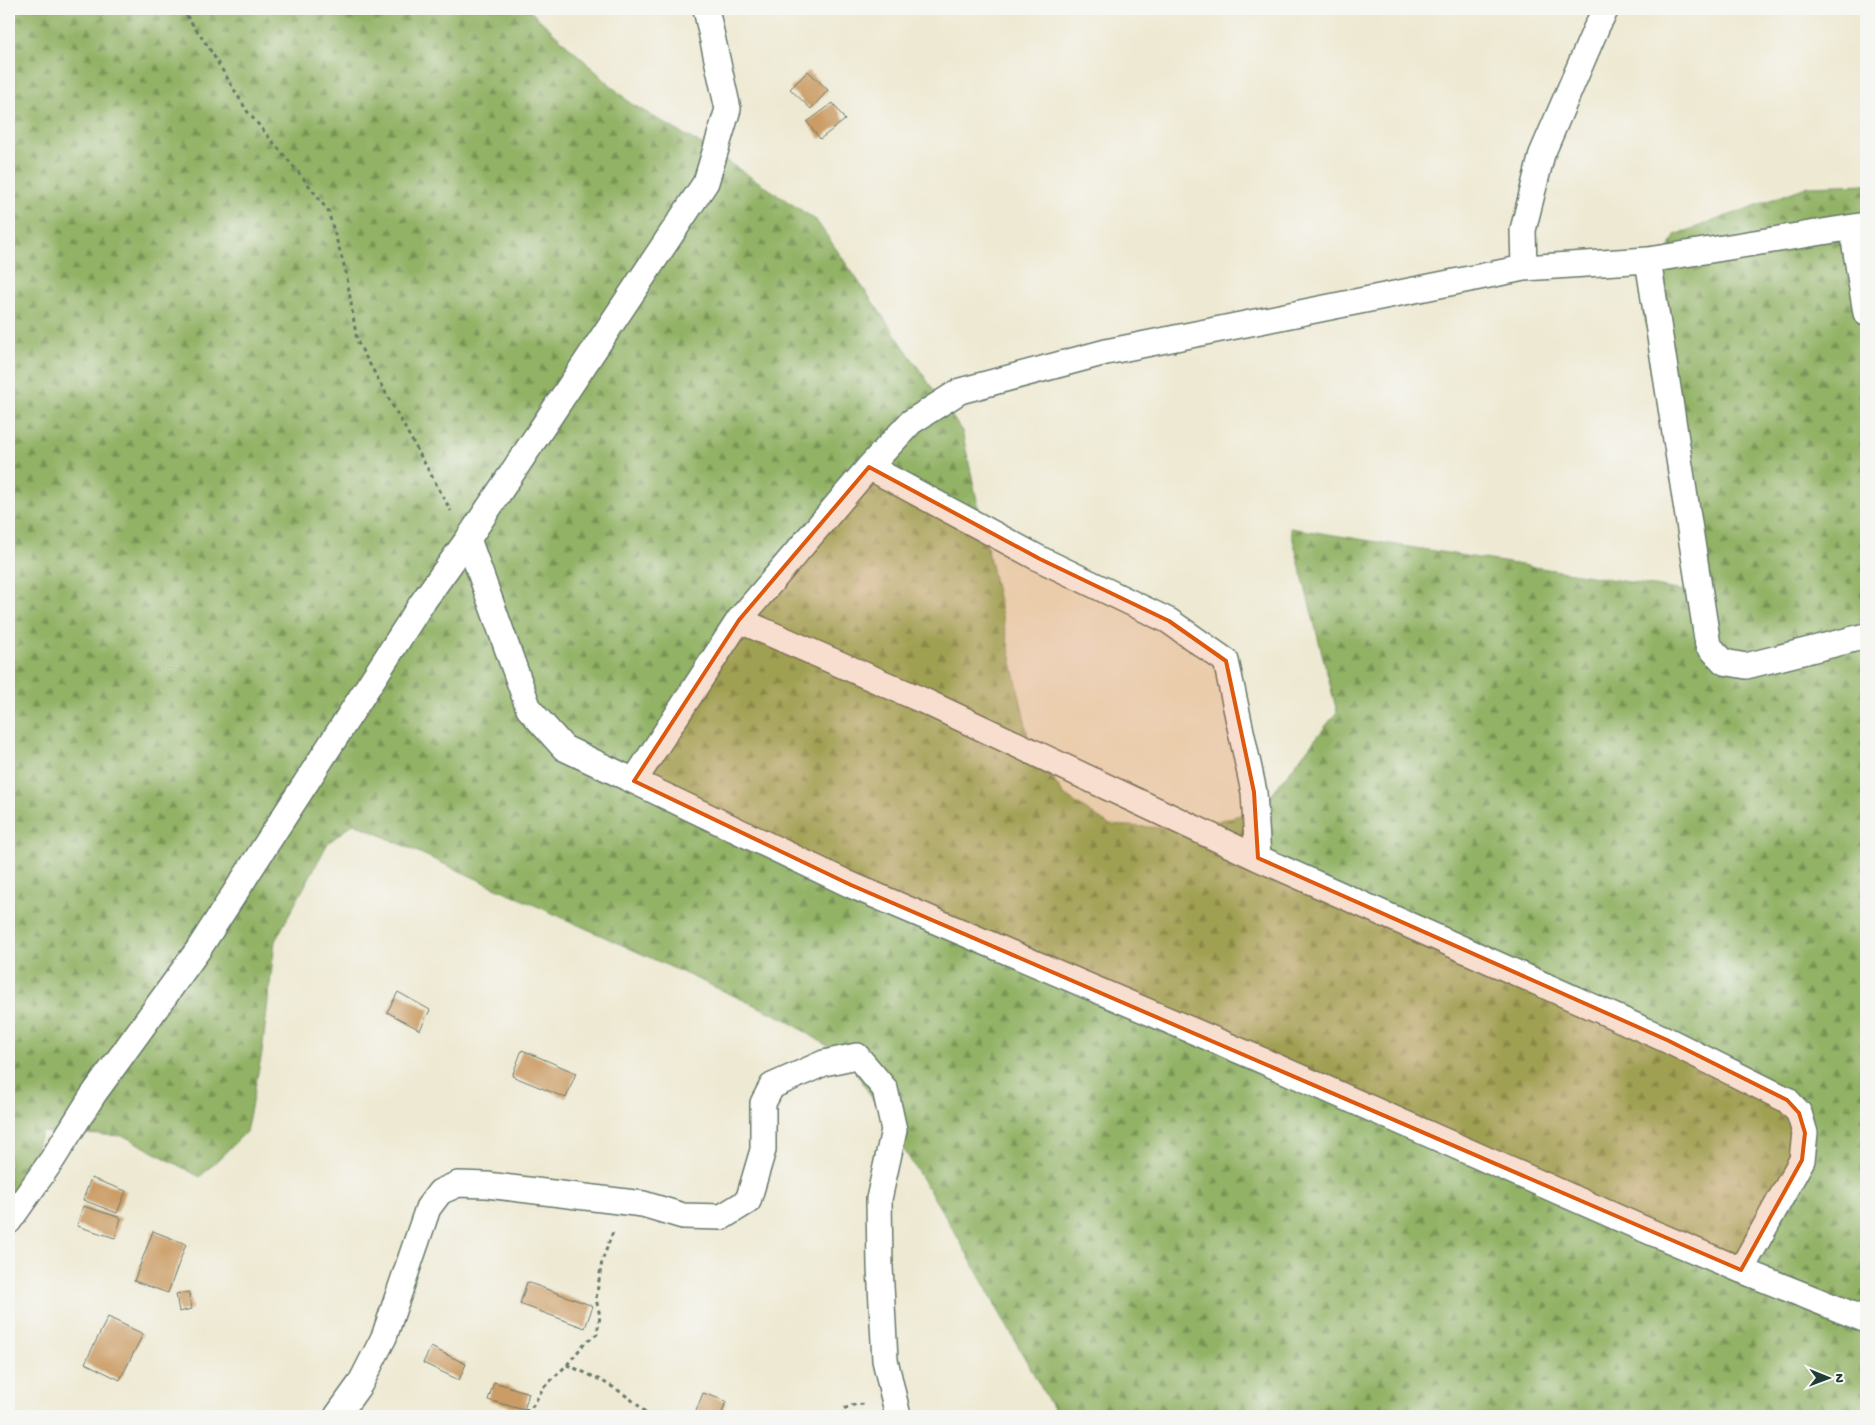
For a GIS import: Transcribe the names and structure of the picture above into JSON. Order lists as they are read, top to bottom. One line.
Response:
{"north":"right"}
